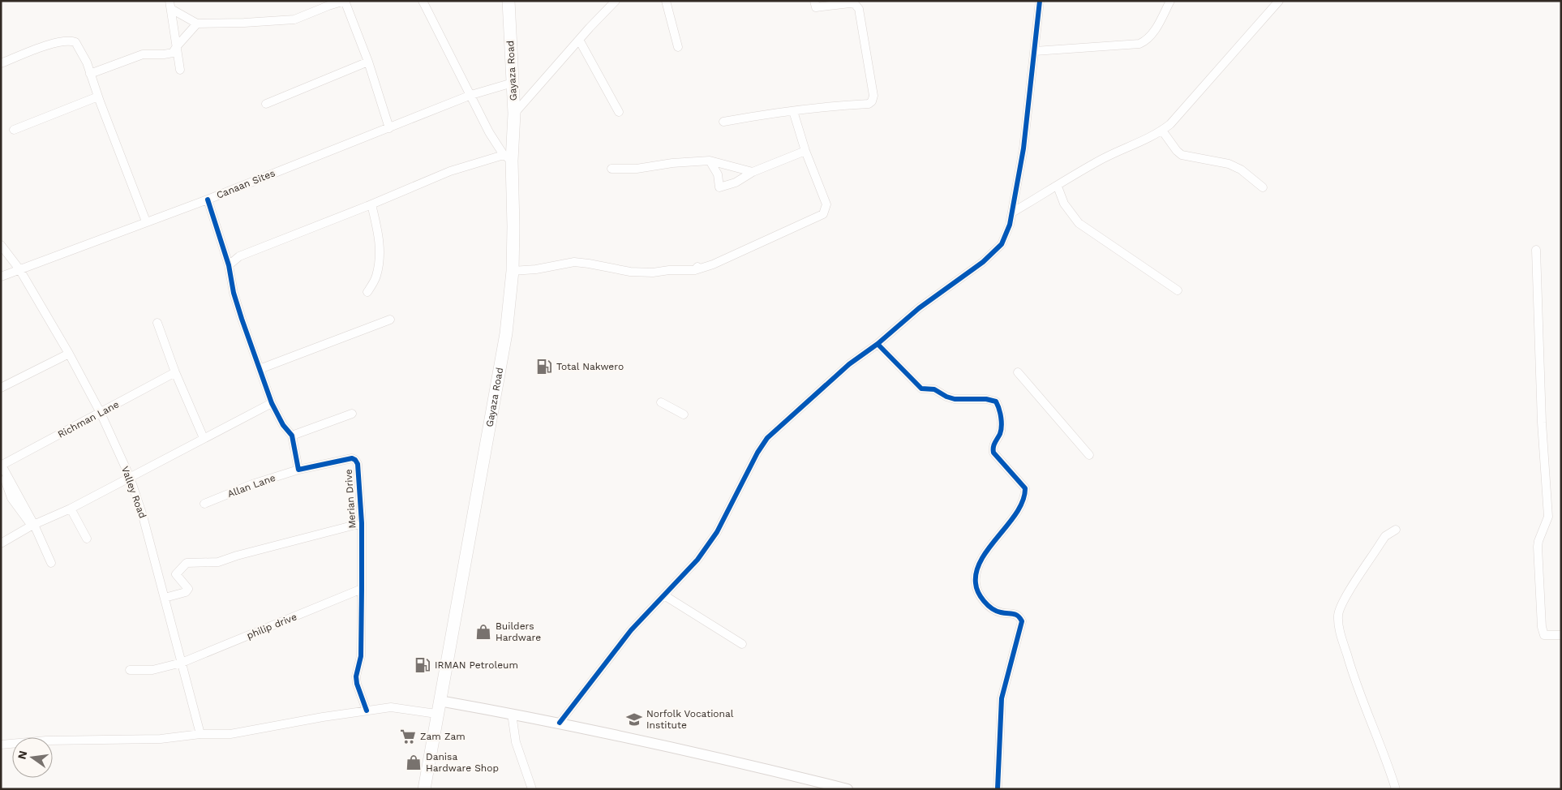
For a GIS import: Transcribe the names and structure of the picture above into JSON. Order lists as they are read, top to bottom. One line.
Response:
{"streets":{"main road":["Gayaza Road"],"street":["Canaan Sites","Richman Lane","Allan Lane","Valley Road","Merian Drive","philip drive"]},"crossings":[["Gayaza Road","Canaan Sites"],["Canaan Sites","Valley Road"],["Richman Lane","Valley Road"],["Allan Lane","Merian Drive"],["Valley Road","philip drive"],["Merian Drive","philip drive"]],"places":{"fuel station":["Total Nakwero","IRMAN Petroleum"],"shop":["Builders Hardware","Danisa Hardware Shop"],"school or university":["Norfolk Vocational Institute"],"supermarket":["Zam Zam"]},"north":"left"}
